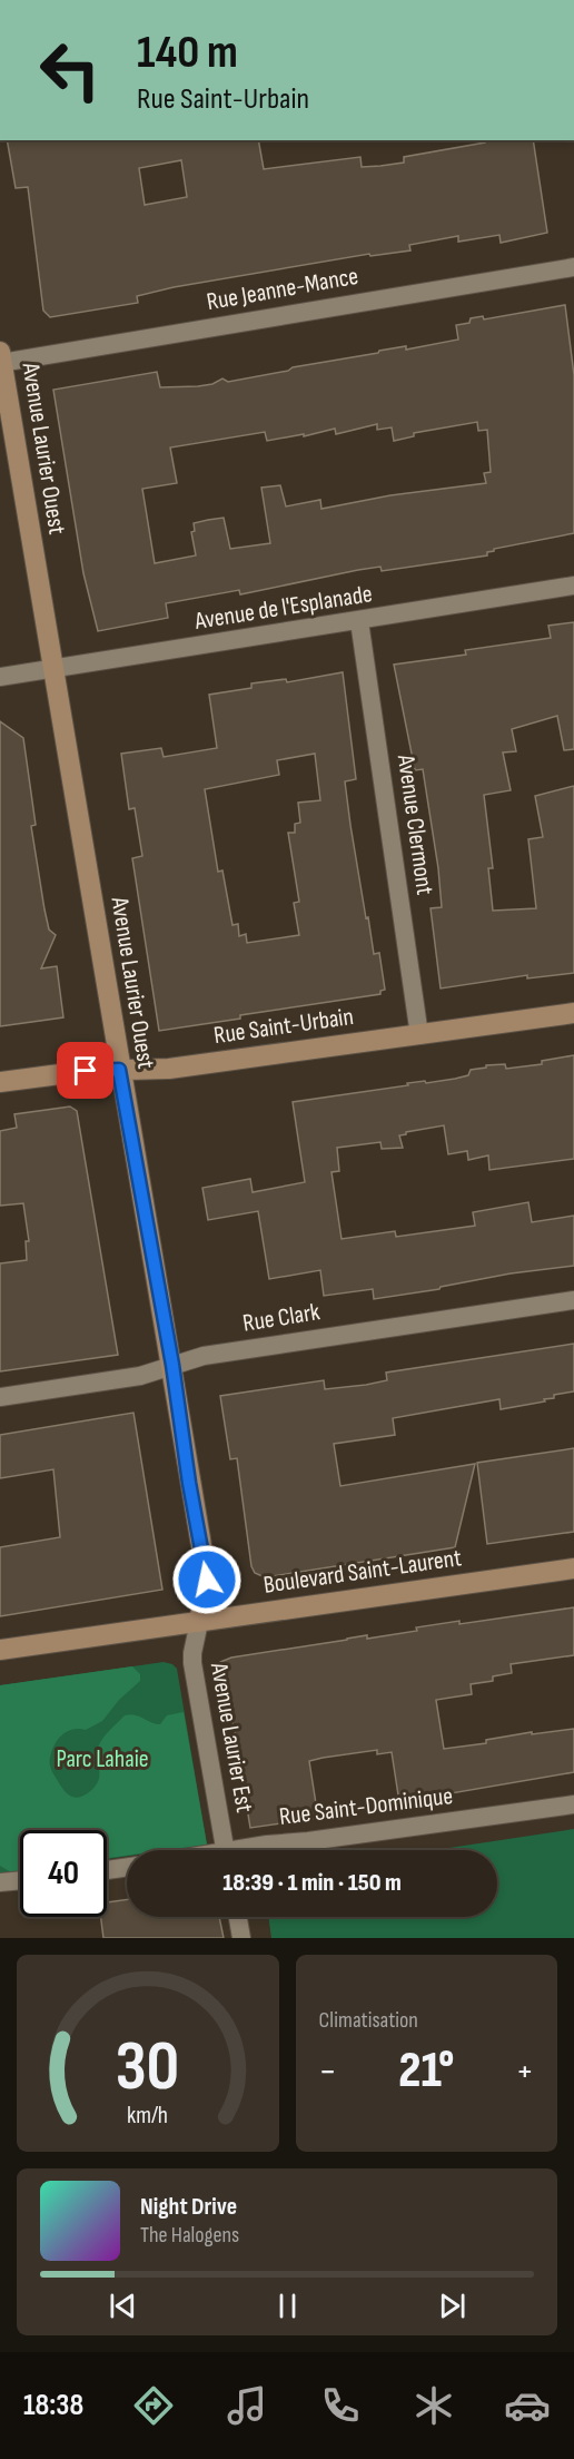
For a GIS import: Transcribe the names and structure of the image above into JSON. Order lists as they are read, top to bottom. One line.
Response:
{"streets":{"street":["Rue Jeanne-Mance","Avenue Laurier Ouest","Avenue de l'Esplanade","Avenue Clermont","Rue Saint-Urbain","Rue Clark","Boulevard Saint-Laurent","Avenue Laurier Est","Rue Saint-Dominique"]},"crossings":[["Rue Jeanne-Mance","Avenue Laurier Ouest"],["Avenue Laurier Ouest","Avenue de l'Esplanade"],["Avenue Laurier Ouest","Rue Saint-Urbain"],["Avenue Laurier Ouest","Rue Clark"],["Avenue Laurier Ouest","Boulevard Saint-Laurent"],["Avenue Laurier Ouest","Avenue Laurier Est"],["Avenue de l'Esplanade","Avenue Clermont"],["Avenue Clermont","Rue Saint-Urbain"],["Boulevard Saint-Laurent","Avenue Laurier Est"]],"parks":["Parc Lahaie"],"page":{"turn":["140 m","Rue Saint-Urbain"],"limit":"40","trip":"18:39 · 1 min · 150 m","tile":"Climatisation","heat":["−","21°","+"],"song":["Night Drive","The Halogens"],"tabs":"18:38","gauge":["30","km/h"]}}
